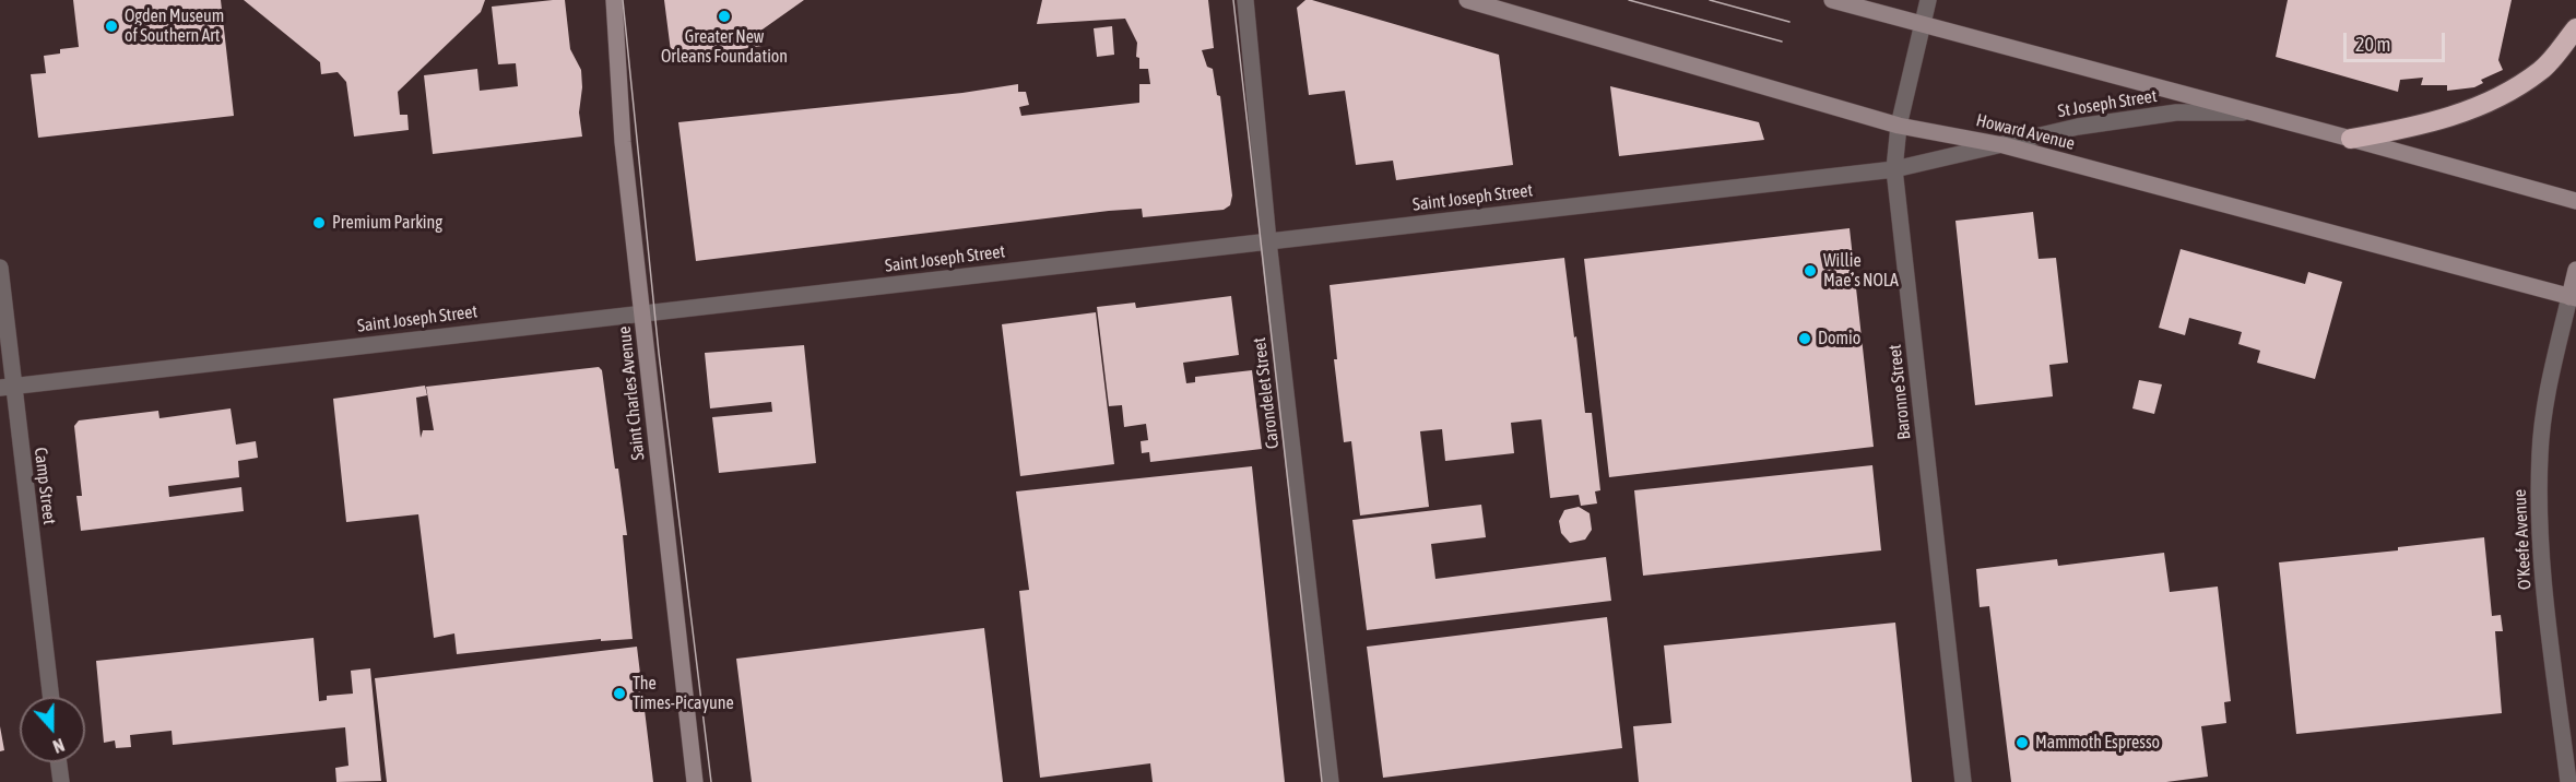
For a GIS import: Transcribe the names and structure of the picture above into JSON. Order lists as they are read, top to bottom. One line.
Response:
{"streets":{"main road":["Howard Avenue","Saint Charles Avenue"],"street":["St Joseph Street","Saint Joseph Street","Baronne Street","Carondelet Street","Camp Street","O'Keefe Avenue"]},"crossings":[["St Joseph Street","Howard Avenue"],["St Joseph Street","Saint Joseph Street"],["St Joseph Street","Baronne Street"],["Howard Avenue","Baronne Street"],["Howard Avenue","O'Keefe Avenue"],["Saint Joseph Street","Baronne Street"],["Saint Joseph Street","Saint Charles Avenue"],["Saint Joseph Street","Carondelet Street"],["Saint Joseph Street","Camp Street"]],"places":["Greater New Orleans Foundation","Ogden Museum of Southern Art","Premium Parking","Willie Mae’s NOLA","Domio","The Times-Picayune","Mammoth Espresso"],"scale_bar":"20 m","north":"bottom"}
